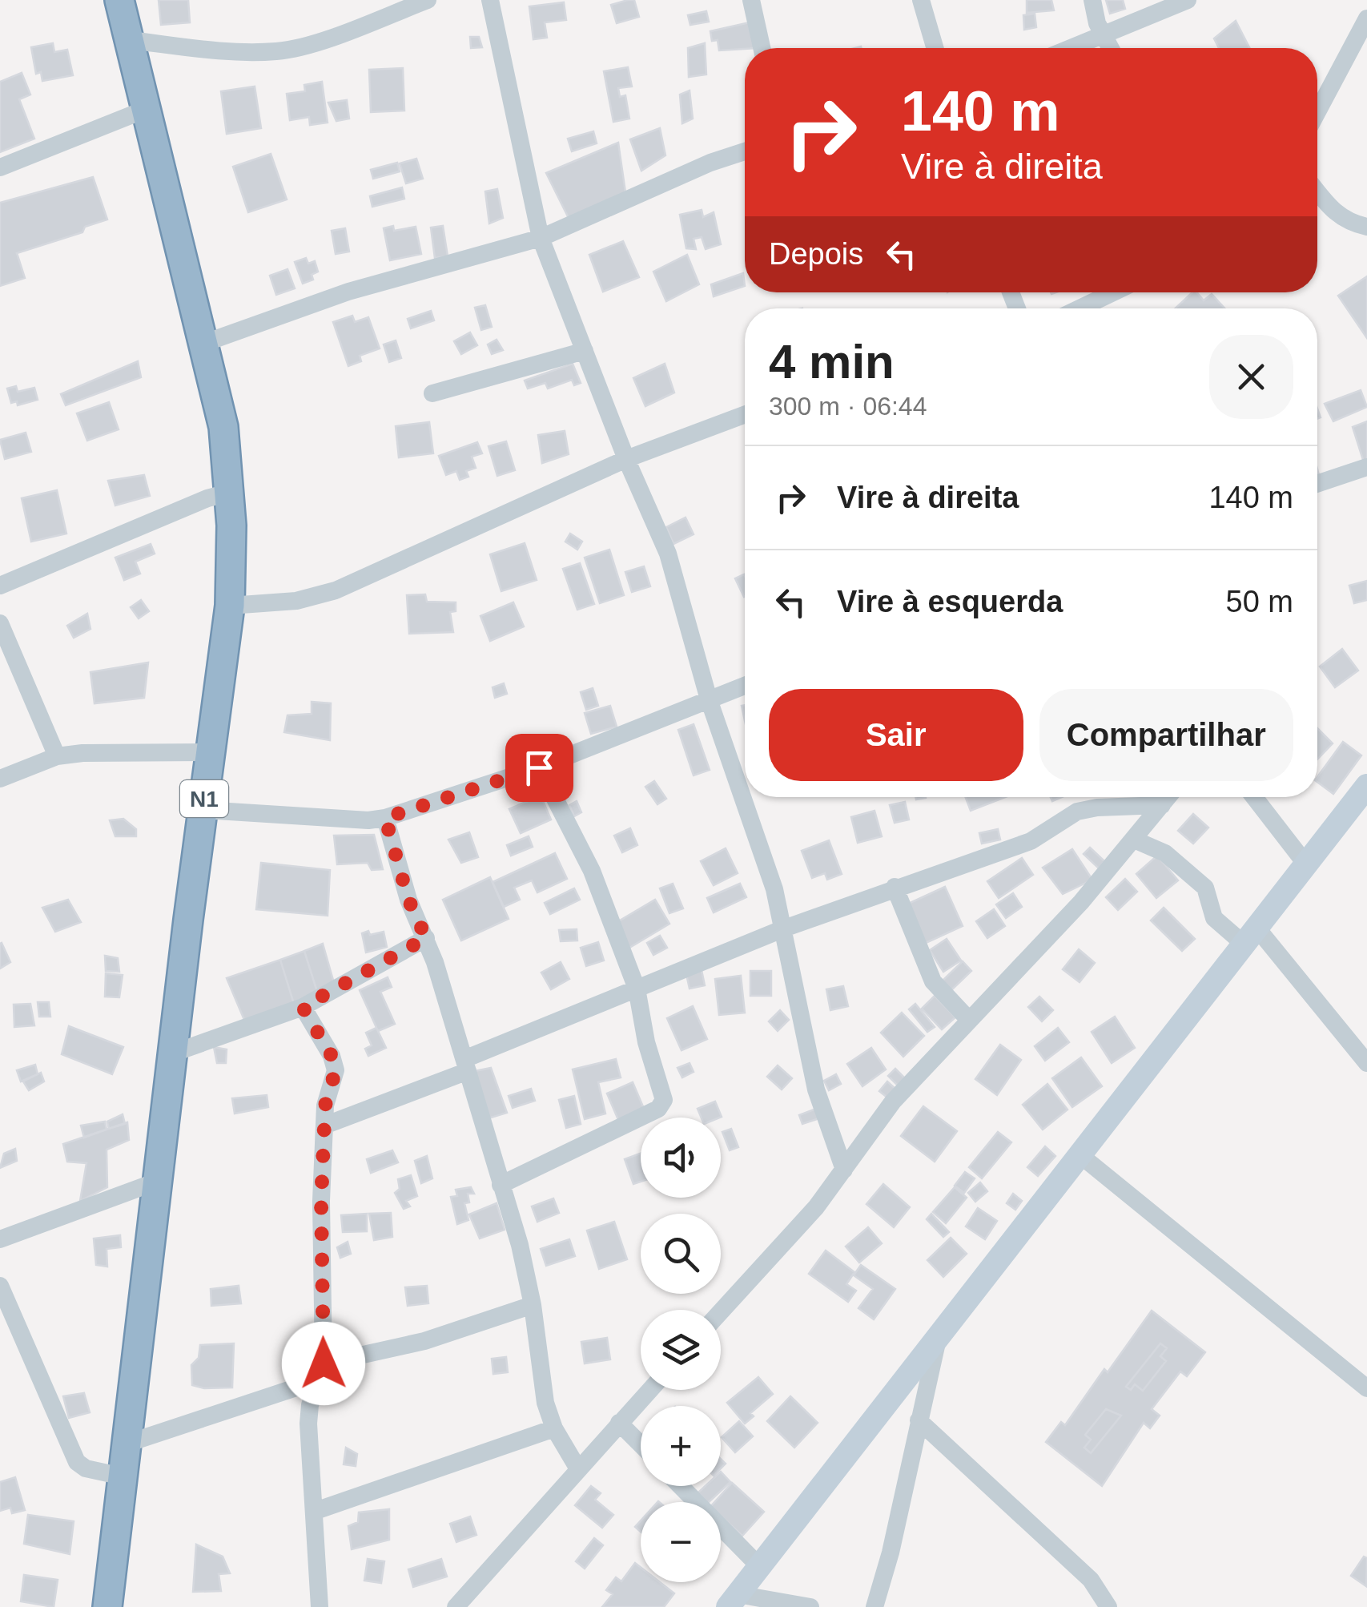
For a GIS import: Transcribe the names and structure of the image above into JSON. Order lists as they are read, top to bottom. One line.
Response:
{"streets":{"highway":["N1"]},"page":{"turn":["140 m","Vire à direita"],"then":"Depois","heading":["4 min","300 m · 06:44"],"list":[{"name":"Vire à direita","value":"140 m"},{"name":"Vire à esquerda","value":"50 m"}],"buttons":["Sair","Compartilhar"],"map_buttons":["+","−"]}}
